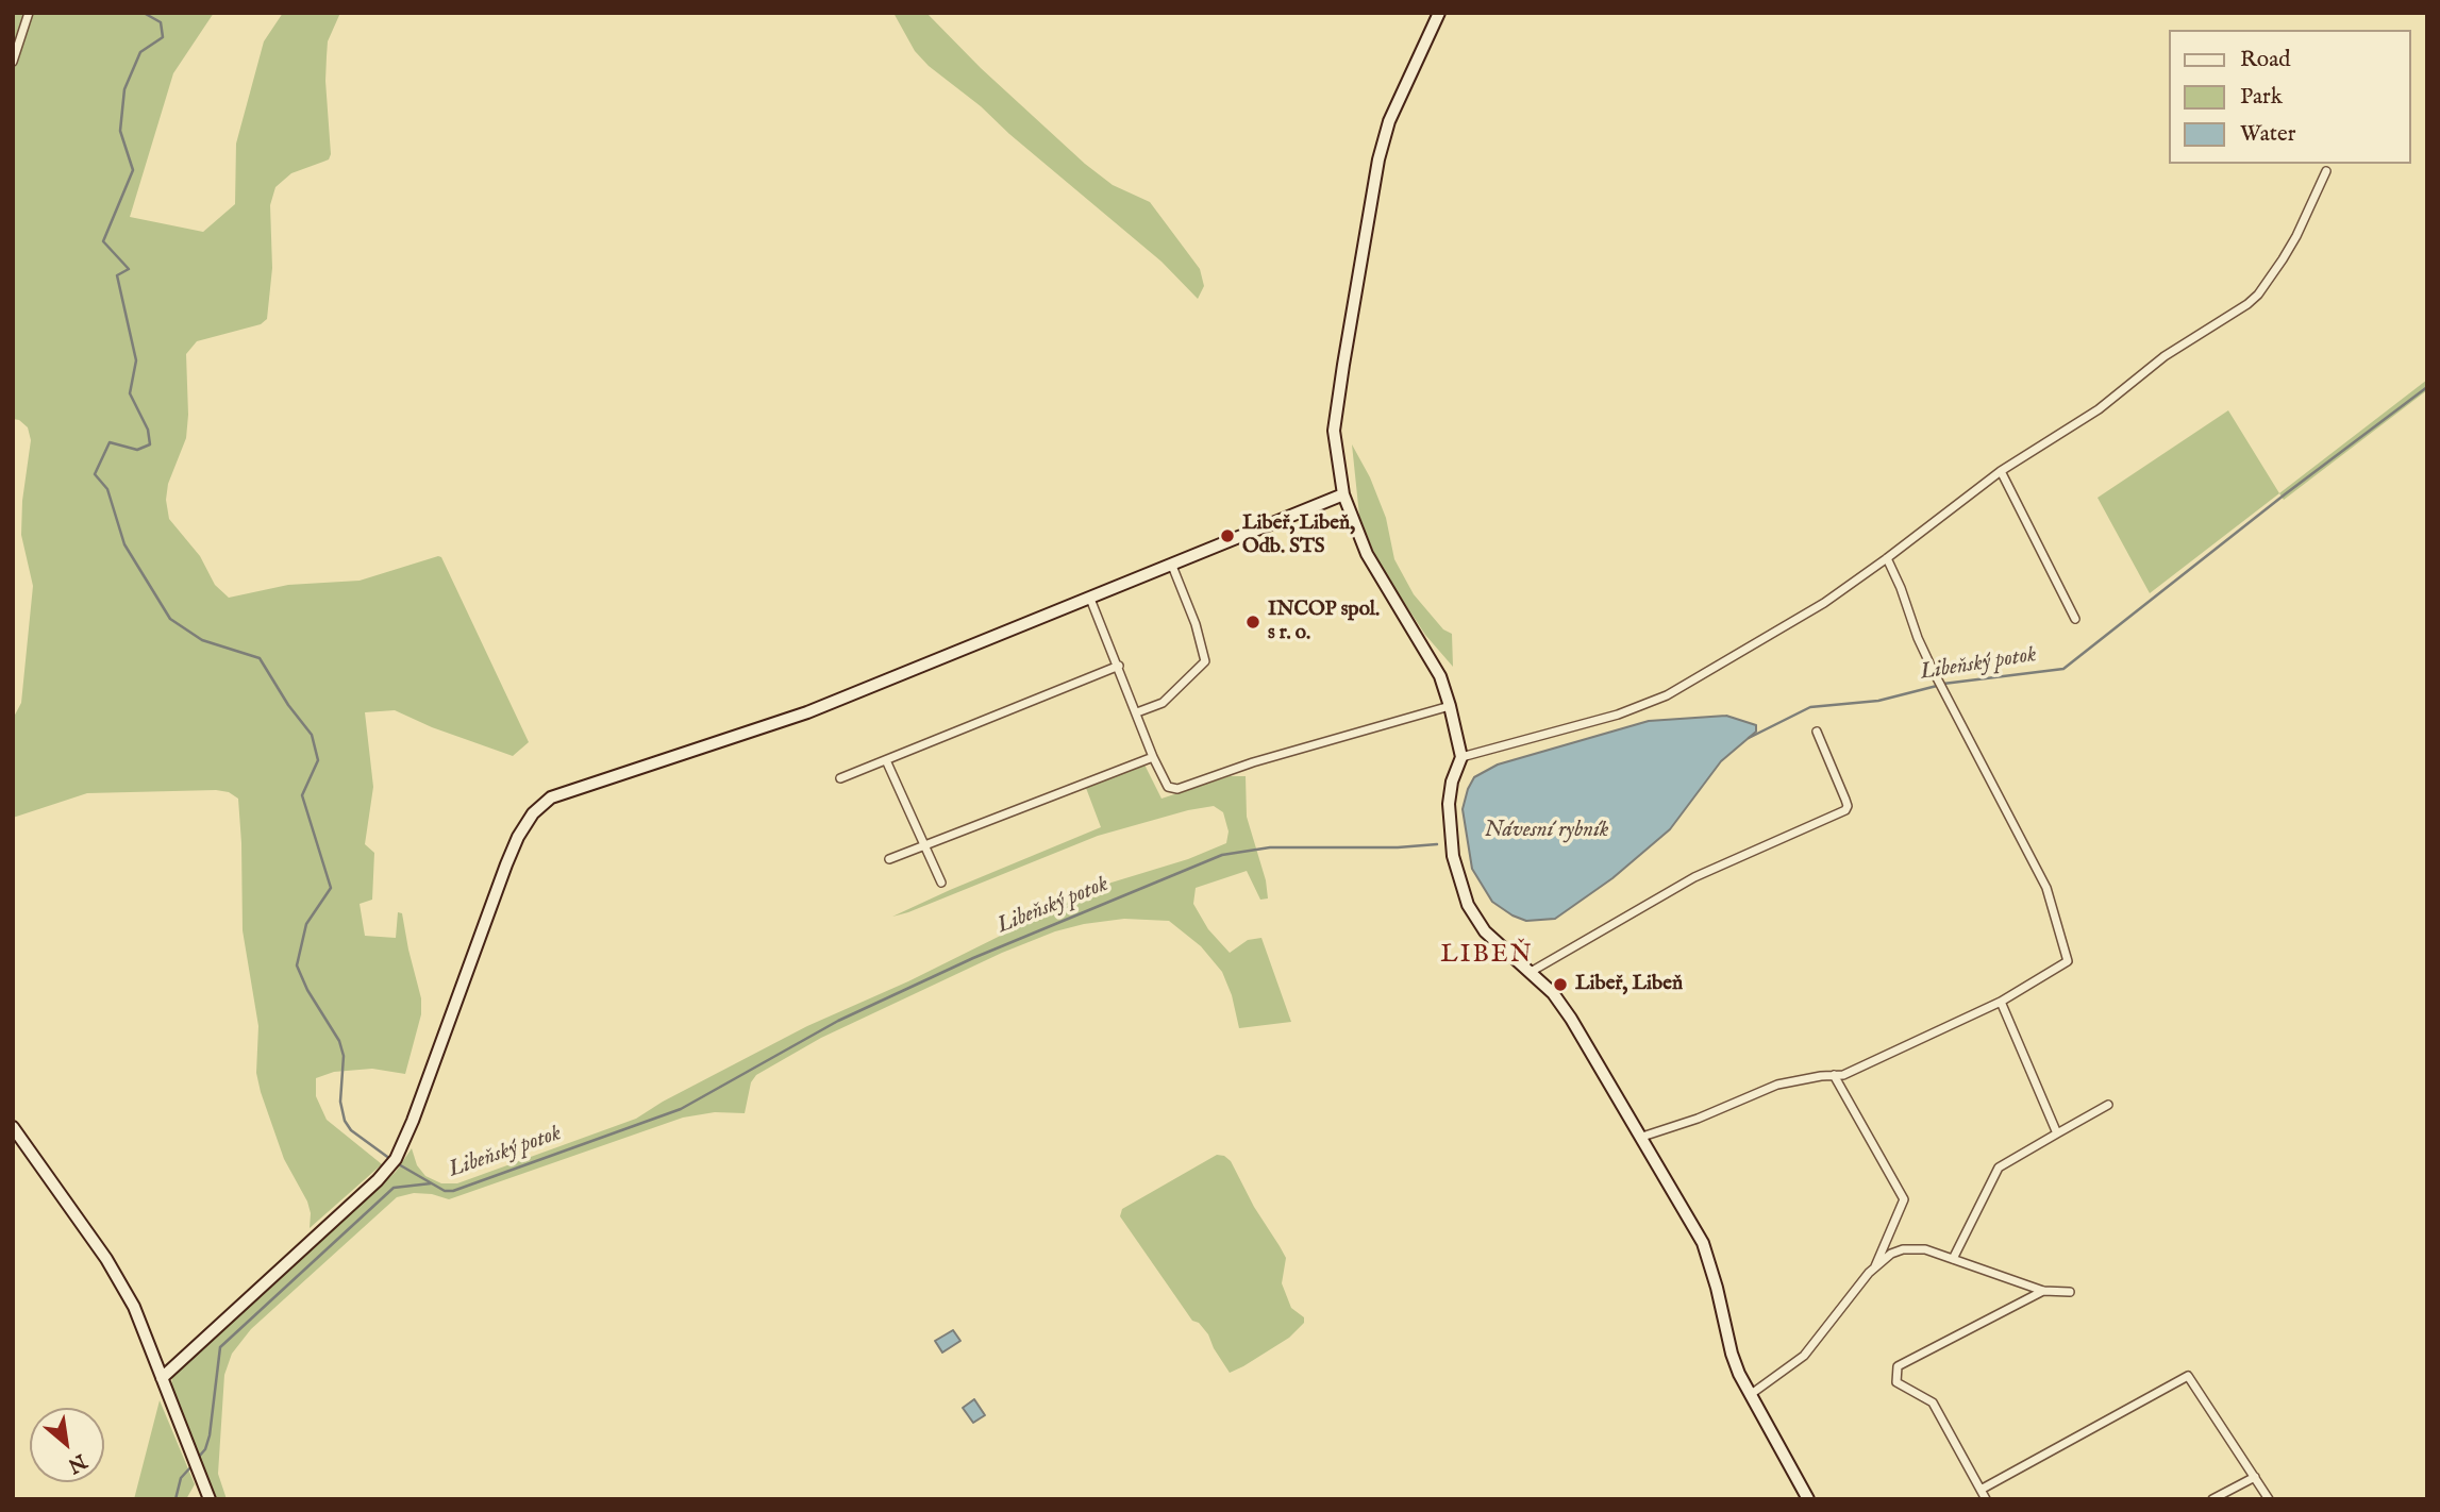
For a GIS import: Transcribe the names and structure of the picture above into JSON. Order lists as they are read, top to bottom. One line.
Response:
{"districts":["LIBEŇ"],"water":["Libeňský potok","Návesní rybník"],"places":["Libeř, Libeň, Odb. STS","INCOP spol. s r. o.","Libeř, Libeň"],"legend":["Road","Park","Water"],"north":"bottom right"}
